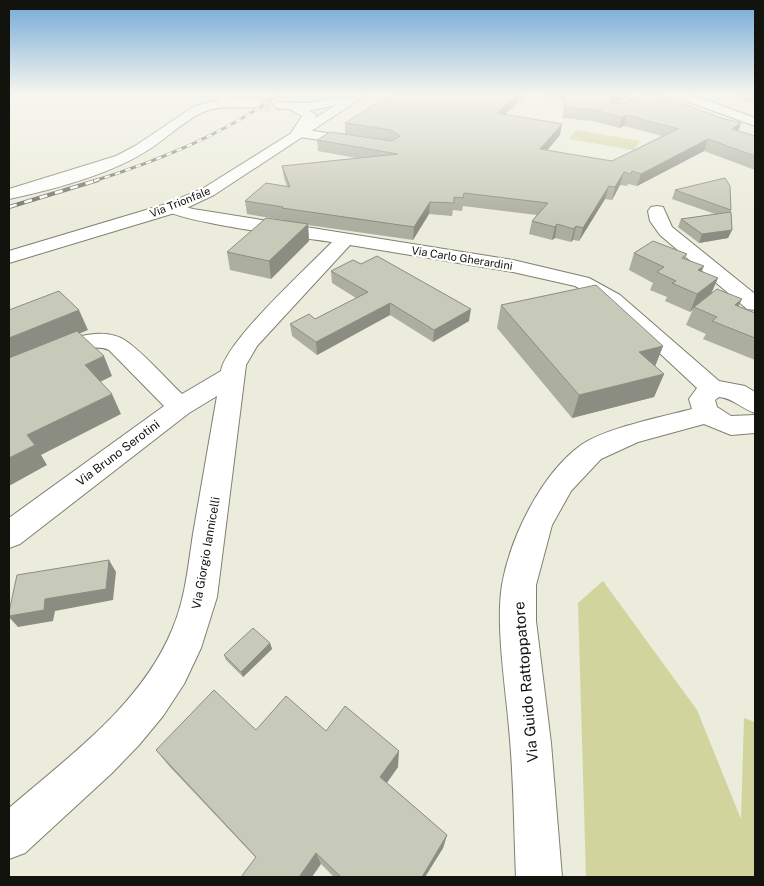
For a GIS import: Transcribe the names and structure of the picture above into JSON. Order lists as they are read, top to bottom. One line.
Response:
{"streets":{"street":["Via Trionfale","Via Carlo Gherardini","Via Bruno Serotini","Via Giorgio Iannicelli","Via Guido Rattoppatore"]},"crossings":[["Via Trionfale","Via Carlo Gherardini"],["Via Carlo Gherardini","Via Giorgio Iannicelli"],["Via Carlo Gherardini","Via Guido Rattoppatore"],["Via Bruno Serotini","Via Giorgio Iannicelli"]]}
